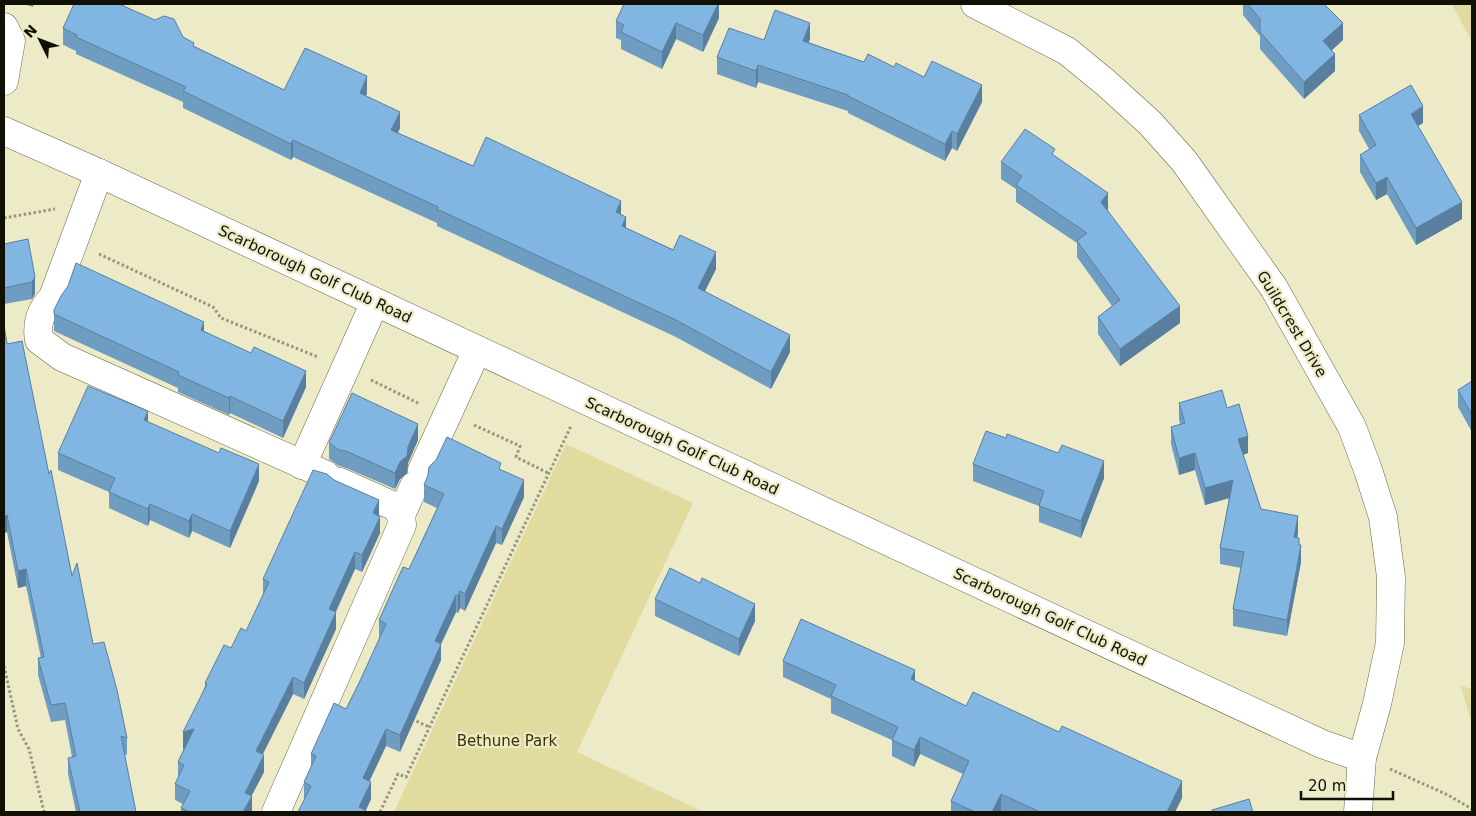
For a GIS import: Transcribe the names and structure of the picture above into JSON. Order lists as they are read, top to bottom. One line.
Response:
{"streets":{"street":["Scarborough Golf Club Road","Guildcrest Drive"]},"crossings":[["Scarborough Golf Club Road","Guildcrest Drive"]],"parks":["Bethune Park"],"scale_bar":"20 m","north":"top left"}
